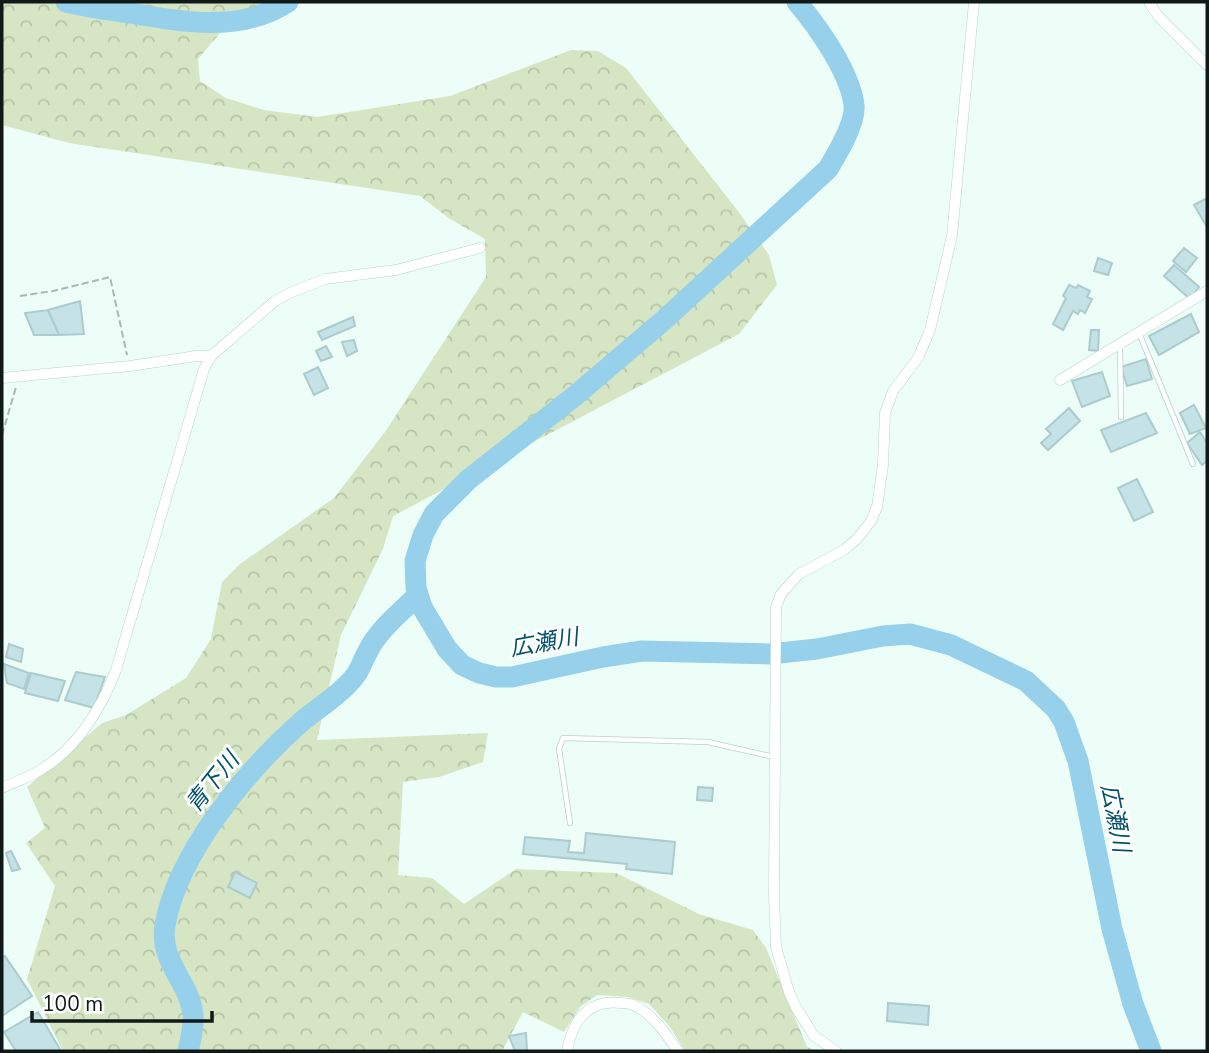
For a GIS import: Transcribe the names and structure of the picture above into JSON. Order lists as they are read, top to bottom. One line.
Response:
{"water":["広瀬川","青下川"],"scale_bar":"100 m"}
